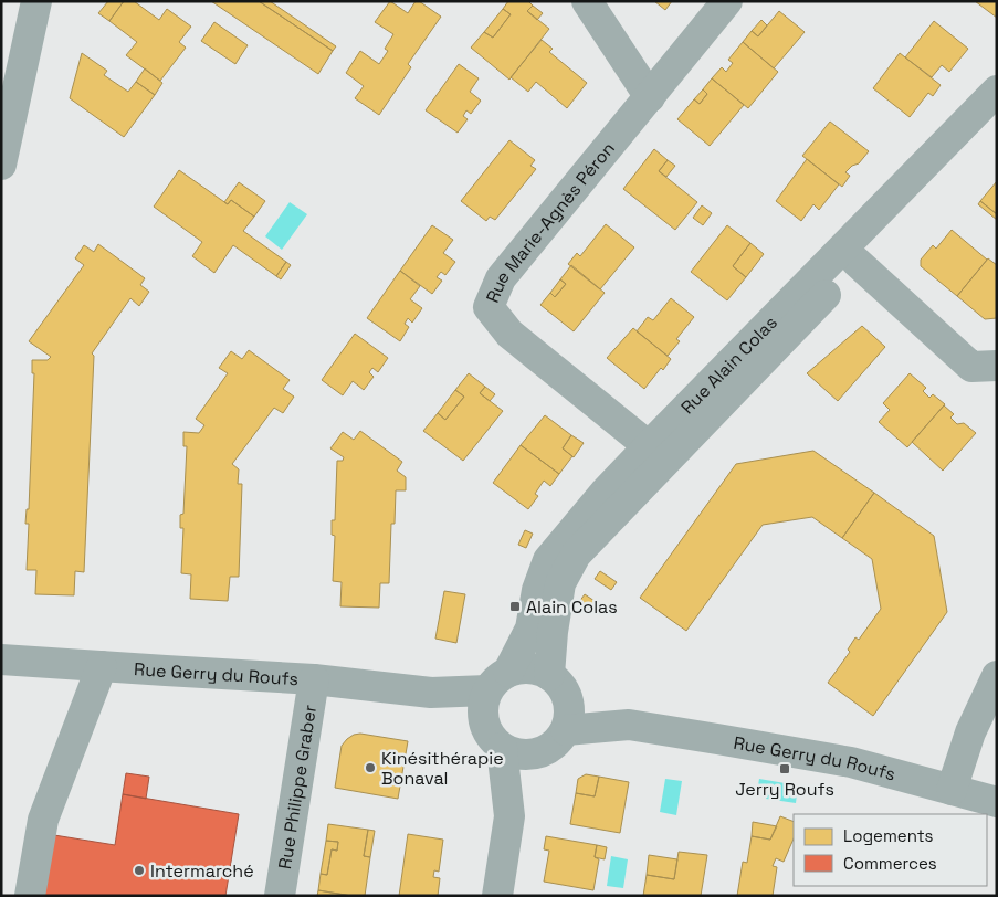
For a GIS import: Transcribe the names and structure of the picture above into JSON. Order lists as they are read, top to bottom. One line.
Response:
{"streets":{"street":["Rue Marie-Agnès Péron","Rue Alain Colas","Rue Gerry du Roufs","Rue Philippe Graber"]},"crossings":[["Rue Marie-Agnès Péron","Rue Alain Colas"],["Rue Alain Colas","Rue Gerry du Roufs"],["Rue Gerry du Roufs","Rue Philippe Graber"]],"places":{"transit":["Alain Colas","Jerry Roufs"],"other":["Kinésithérapie Bonaval","Intermarché"]},"legend":["Logements","Commerces"]}
